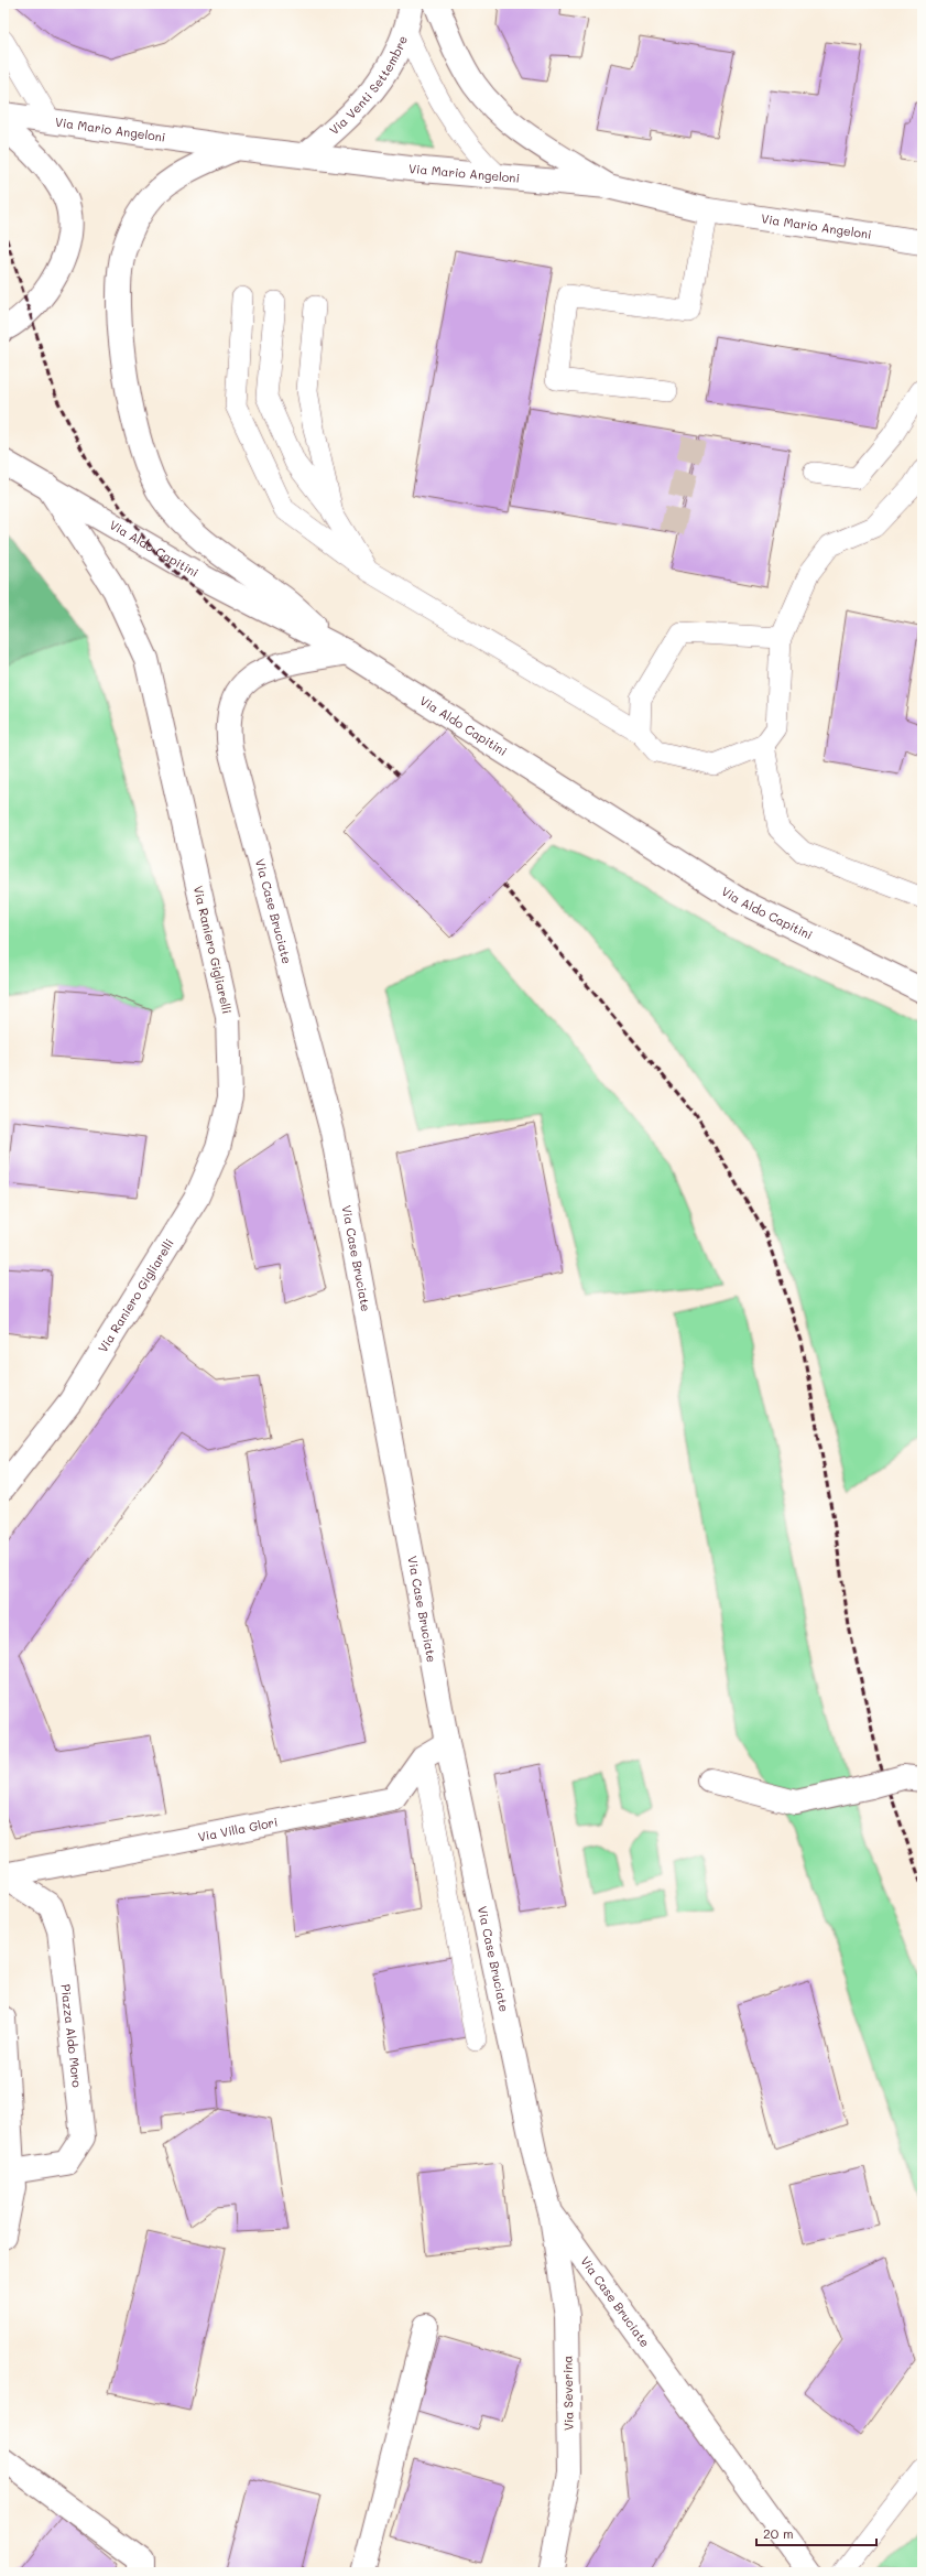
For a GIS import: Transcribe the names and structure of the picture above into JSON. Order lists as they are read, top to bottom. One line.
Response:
{"streets":{"street":["Via Venti Settembre","Via Mario Angeloni","Via Aldo Capitini","Via Case Bruciate","Via Raniero Gigliarelli","Via Villa Glori","Piazza Aldo Moro","Via Severina"]},"crossings":[["Via Venti Settembre","Via Mario Angeloni"],["Via Aldo Capitini","Via Case Bruciate"],["Via Aldo Capitini","Via Raniero Gigliarelli"],["Via Case Bruciate","Via Villa Glori"],["Via Case Bruciate","Via Severina"],["Via Villa Glori","Piazza Aldo Moro"]],"scale_bar":"20 m"}
